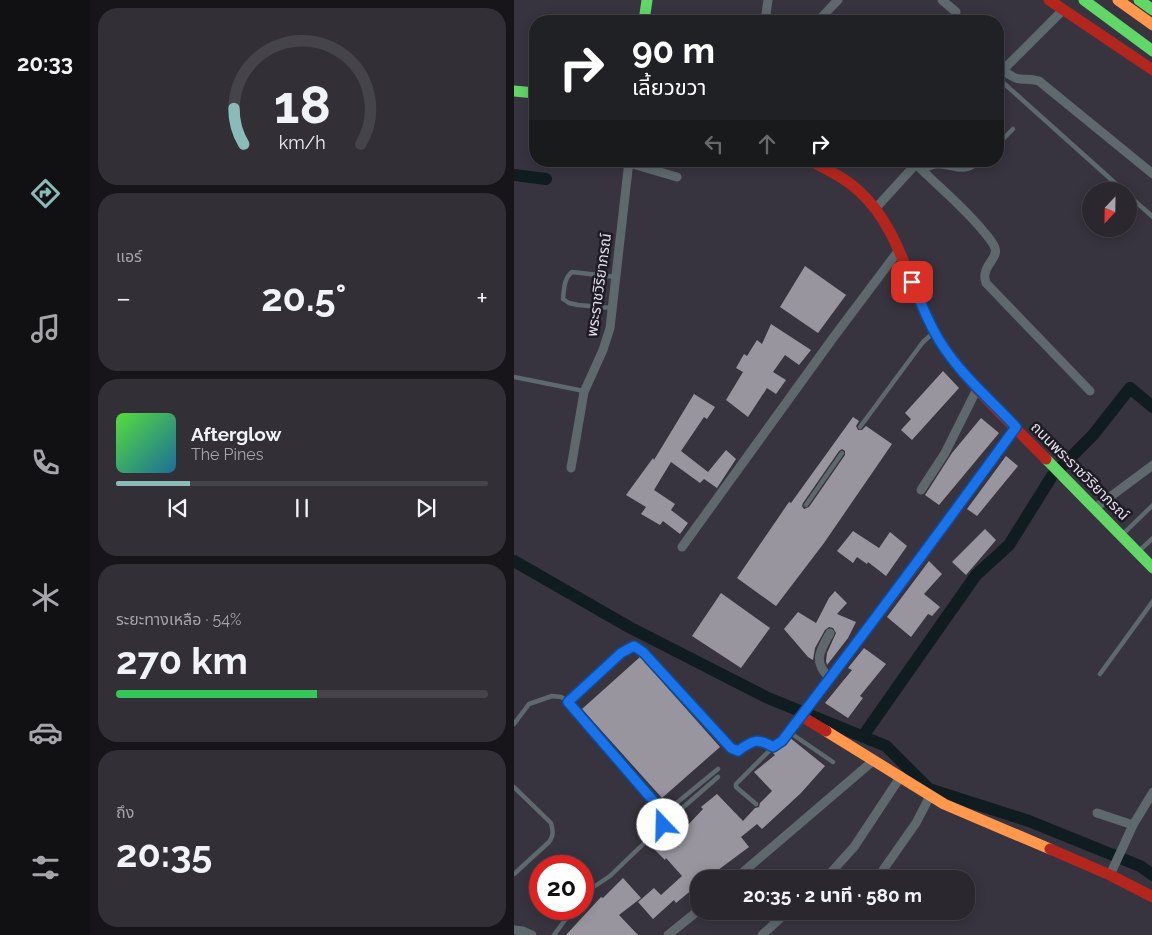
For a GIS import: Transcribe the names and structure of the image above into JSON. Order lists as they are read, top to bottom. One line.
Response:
{"streets":{"main road":["ถนนพระราชวิริยาภรณ์"],"street":["พระราชวิริยาภรณ์"]},"north":"bottom","page":{"tabs":"20:33","turn":["90 m","เลี้ยวขวา"],"tile":["แอร์",["ระยะทางเหลือ · 54%","270 km"],["ถึง","20:35"]],"heat":["−","20.5°","+"],"song":["Afterglow","The Pines"],"limit":"20","trip":"20:35 · 2 นาที · 580 m","gauge":["18","km/h"]}}
